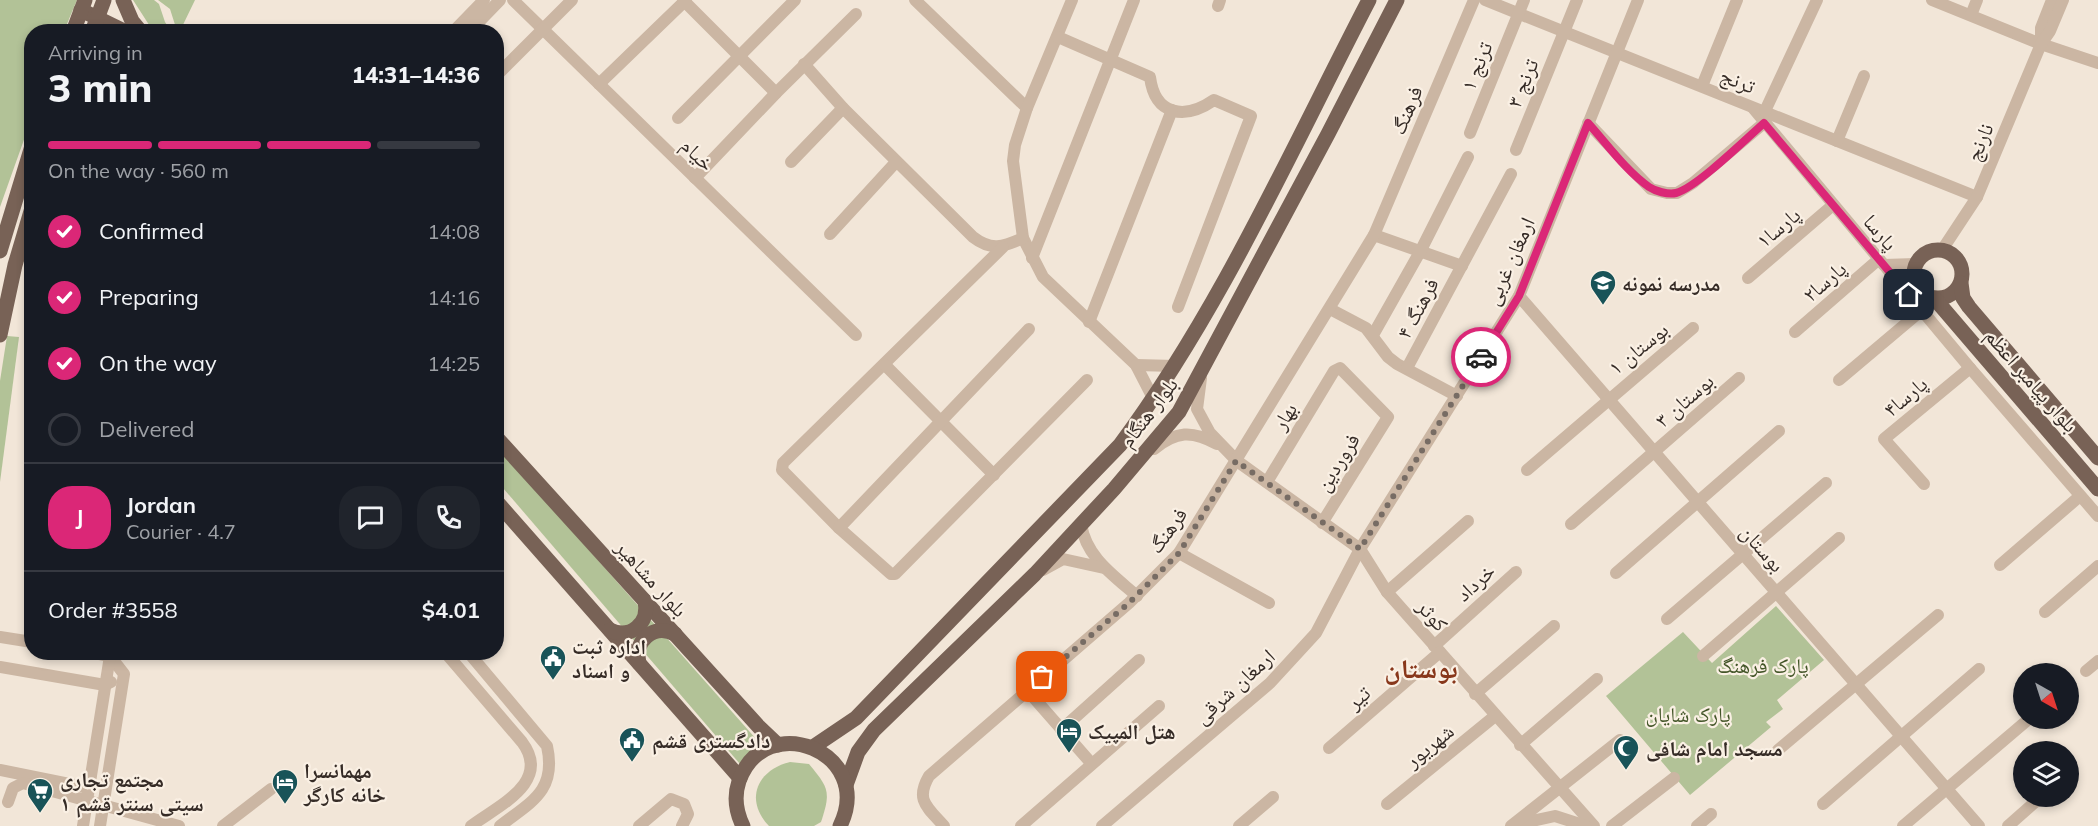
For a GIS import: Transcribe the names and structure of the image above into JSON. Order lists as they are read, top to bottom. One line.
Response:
{"streets":{"main road":["بلوار پیامبر اعظم","بلوار هنگام","بلوار مشاهیر"],"street":["ترنج ۱","ترنج","ترنج ۳","فرهنگ","نارنج","خیام","پارسا۱","پارسا","ارمغان غربی","پارسا۲","فرهنگ ۴","بوستان ۱","پارسا۴","بوستان ۳","بهار","فروردین","بوستان","خرداد","کوثر","ارمغان شرقی","تیر","شهریور"]},"crossings":[["ترنج ۱","ترنج"],["ترنج","ترنج ۳"],["ترنج","نارنج"],["ترنج","پارسا"],["ترنج","ارمغان غربی"],["فرهنگ","کوثر"],["نارنج","بلوار پیامبر اعظم"],["پارسا۱","پارسا"],["پارسا","پارسا۲"],["پارسا","پارسا۴"],["ارمغان غربی","بوستان"],["ارمغان غربی","کوثر"],["ارمغان غربی","ارمغان شرقی"],["بوستان ۱","بوستان"],["بوستان ۳","بوستان"],["بلوار هنگام","کوثر"],["بهار","فروردین"],["بهار","کوثر"],["فروردین","کوثر"],["خرداد","کوثر"],["خرداد","تیر"],["کوثر","ارمغان شرقی"],["کوثر","تیر"],["کوثر","شهریور"]],"districts":["بوستان"],"parks":["پارک فرهنگ","پارک شایان"],"places":{"school or university":["مدرسه نمونه"],"public building":["اداره ثبت و اسناد","دادگستری قشم"],"hotel":["هتل المپیک","مهمانسرا خانه کارگر"],"mosque":["مسجد امام شافی"],"supermarket":["مجتمع تجاری سیتی سنتر قشم ۱"]},"north":"bottom right","page":{"heading":["3 min","Arriving in","14:31–14:36"],"panel":["Jordan","Courier · 4.7","Order #3558","$4.01"],"bar":"On the way · 560 m","list":[["Confirmed","14:08"],["Preparing","14:16"],["On the way","14:25"],"Delivered"],"round":"J"}}
